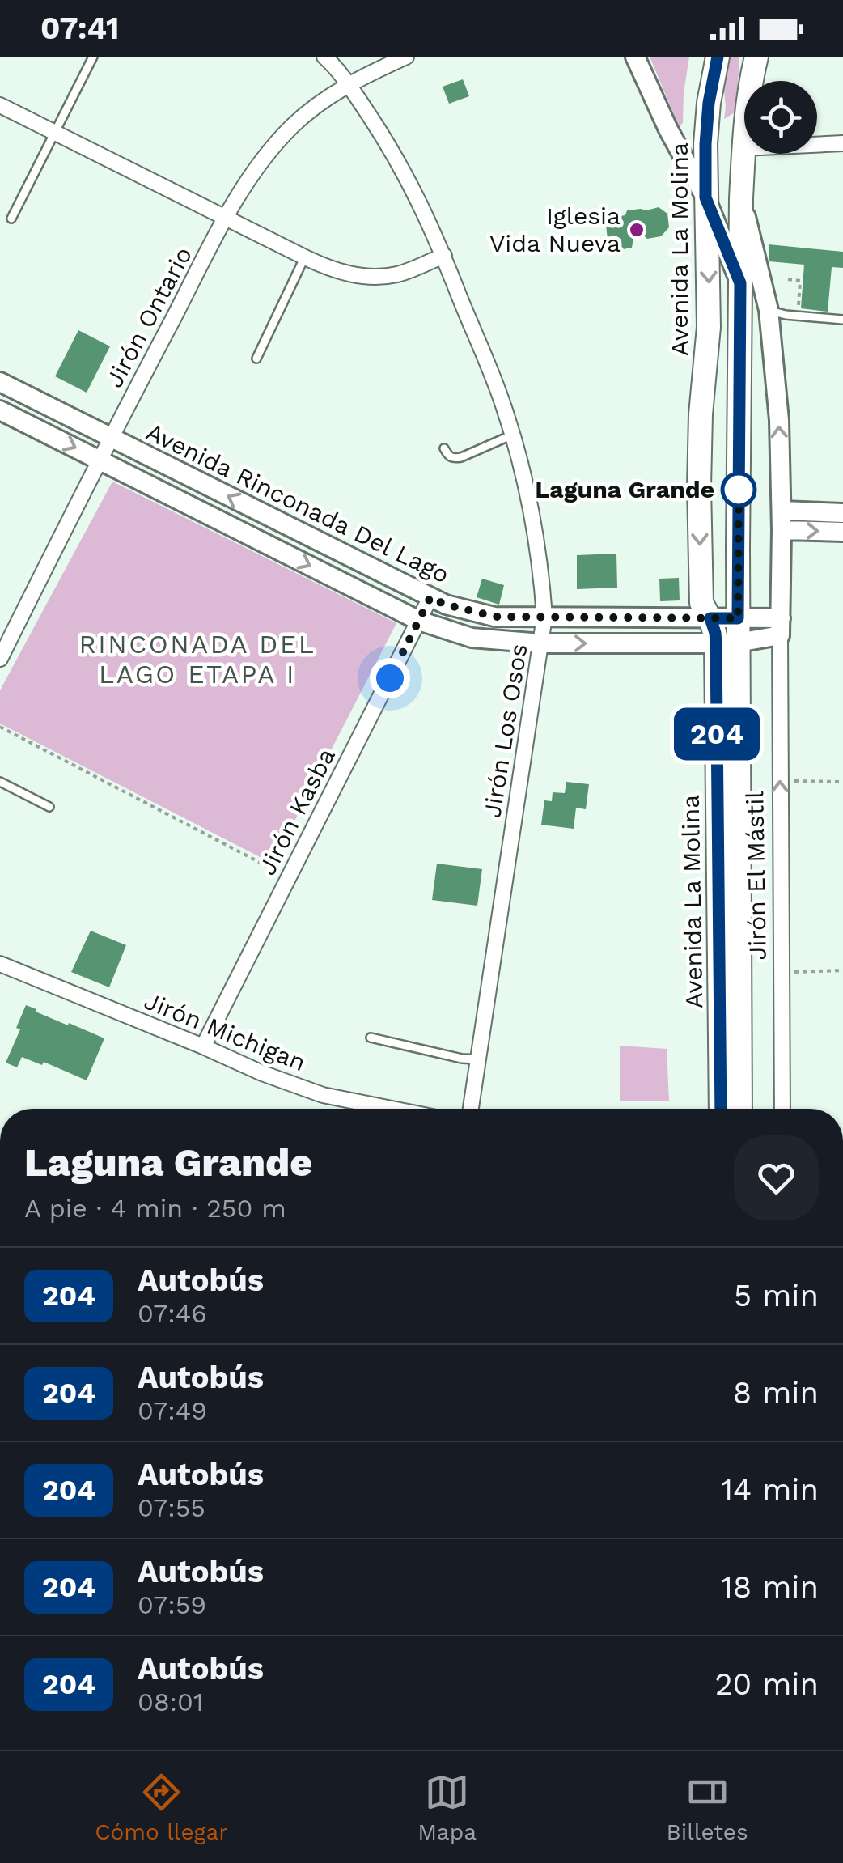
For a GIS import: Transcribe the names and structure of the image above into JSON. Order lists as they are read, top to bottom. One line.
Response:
{"streets":{"main road":["Avenida La Molina"],"street":["Jirón Ontario","Avenida Rinconada Del Lago","Jirón Los Osos","Jirón Kasba","Jirón El Mástil","Jirón Michigan"]},"crossings":[["Avenida La Molina","Avenida Rinconada Del Lago"],["Avenida La Molina","Jirón El Mástil"],["Jirón Ontario","Avenida Rinconada Del Lago"],["Jirón Ontario","Jirón Los Osos"],["Avenida Rinconada Del Lago","Jirón Los Osos"],["Avenida Rinconada Del Lago","Jirón Kasba"],["Avenida Rinconada Del Lago","Jirón El Mástil"],["Jirón Kasba","Jirón Michigan"]],"one_way":["Jirón El Mástil"],"districts":["RINCONADA DEL LAGO ETAPA I"],"places":["Iglesia Vida Nueva","Laguna Grande"],"lines":["bus line 204"],"page":{"status":"07:41","on_map":"204","heading":["Laguna Grande","A pie · 4 min · 250 m"],"list":[{"mark":"204","name":"Autobús","note":"07:46","value":"5 min"},{"mark":"204","name":"Autobús","note":"07:49","value":"8 min"},{"mark":"204","name":"Autobús","note":"07:55","value":"14 min"},{"mark":"204","name":"Autobús","note":"07:59","value":"18 min"},{"mark":"204","name":"Autobús","note":"08:01","value":"20 min"}],"tabs":["Cómo llegar","Mapa","Billetes"]}}
